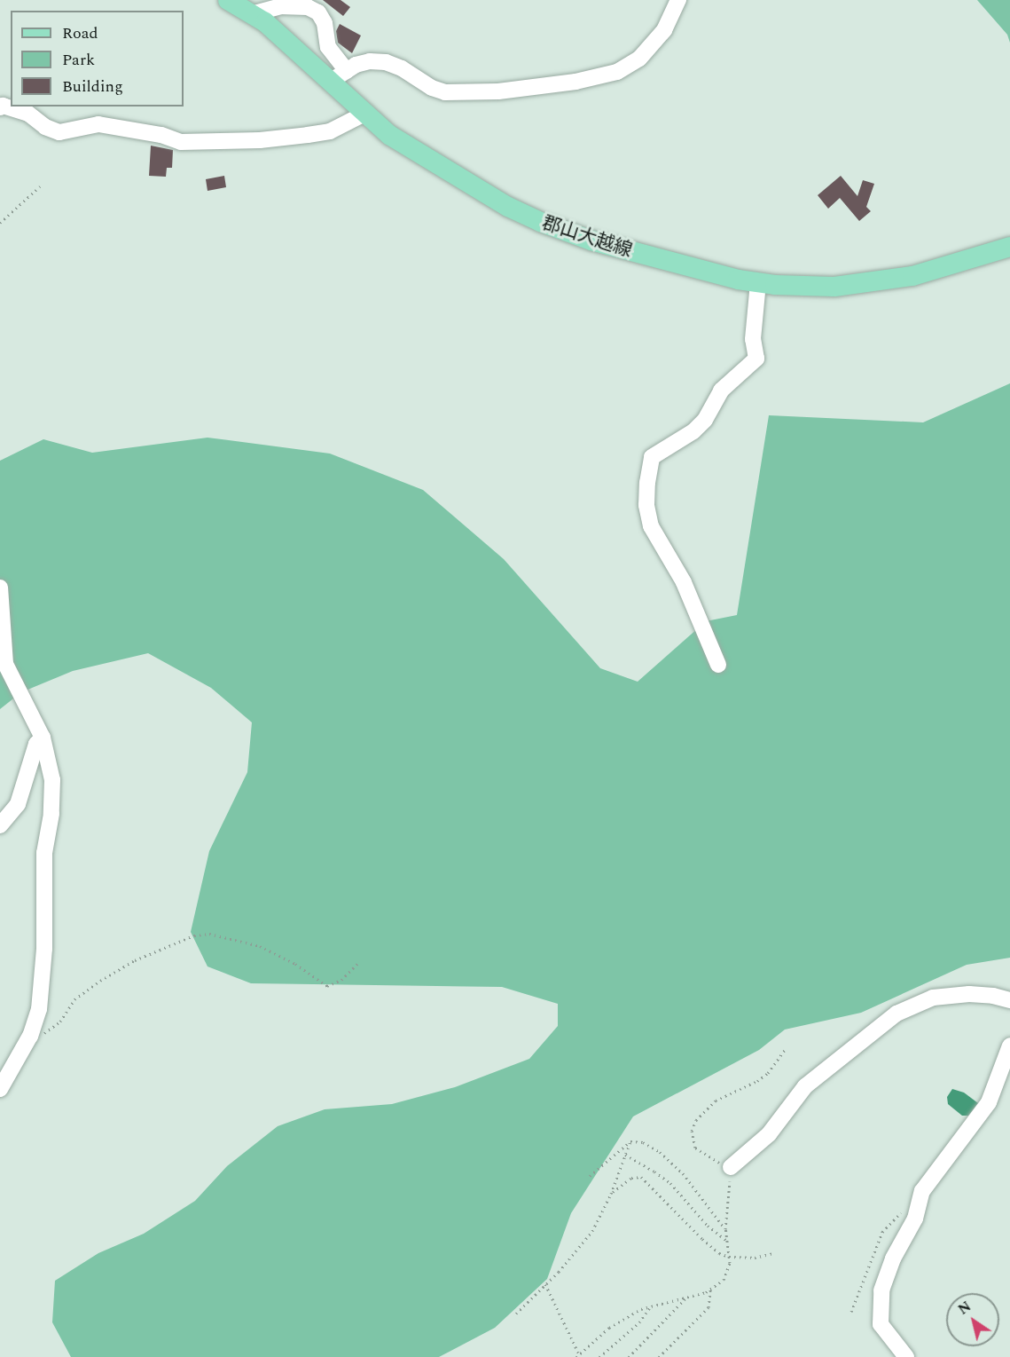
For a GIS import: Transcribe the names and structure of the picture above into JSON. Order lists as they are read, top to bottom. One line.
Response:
{"streets":{"main road":["郡山大越線"]},"legend":["Road","Park","Building"],"north":"top left"}
